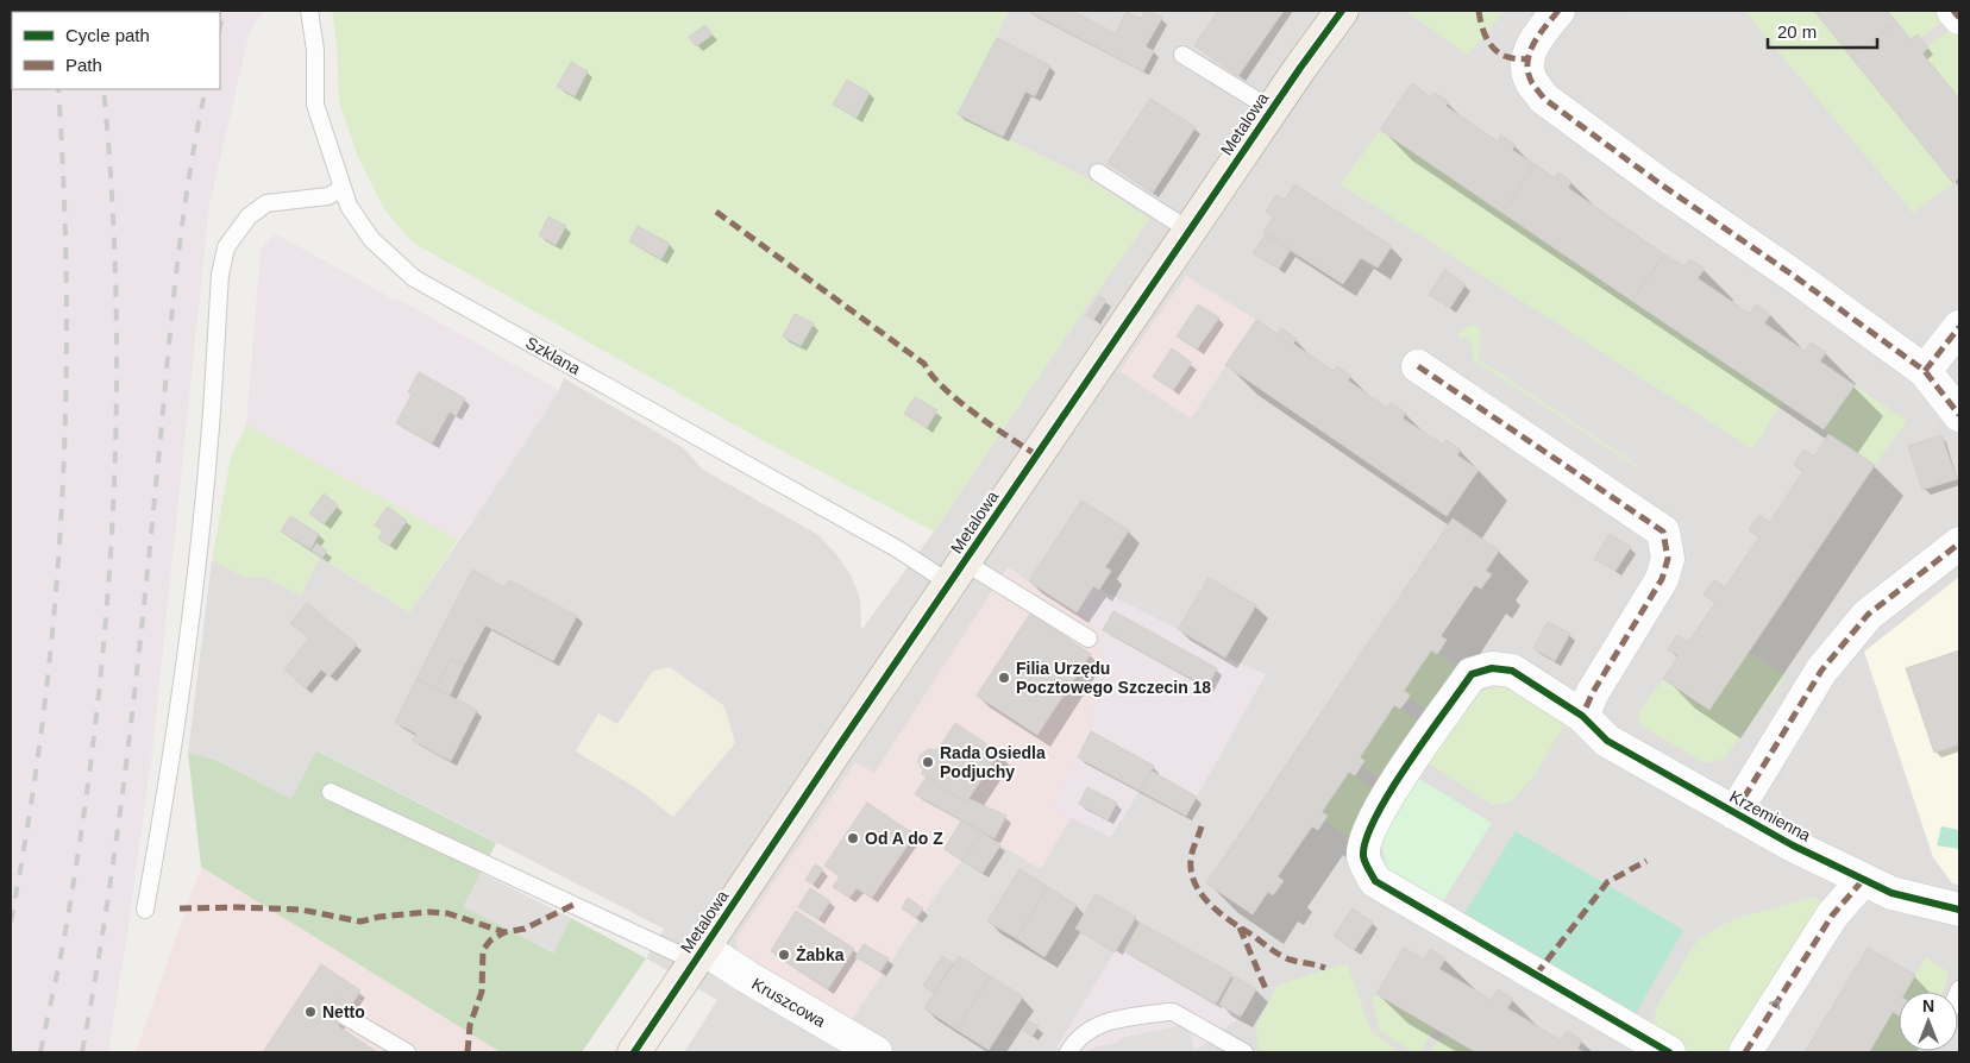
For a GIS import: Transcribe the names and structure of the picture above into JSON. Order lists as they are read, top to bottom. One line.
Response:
{"streets":{"main road":["Metalowa"],"street":["Krzemienna","Kruszcowa"],"lane":["Szklana"]},"crossings":[["Metalowa","Szklana"],["Metalowa","Kruszcowa"]],"places":["Filia Urzędu Pocztowego Szczecin 18","Rada Osiedla Podjuchy","Od A do Z","Żabka","Netto"],"legend":["Cycle path","Path"],"scale_bar":"20 m","north":"top"}
